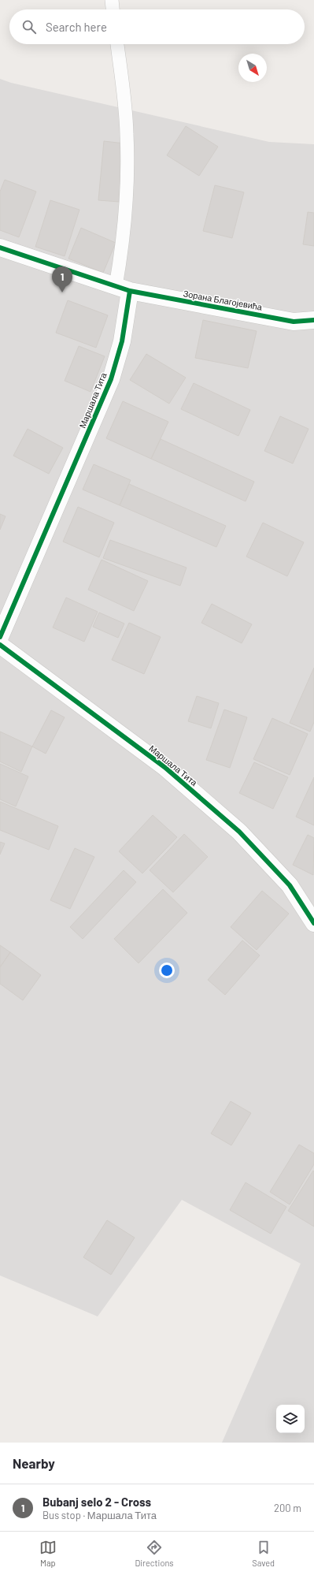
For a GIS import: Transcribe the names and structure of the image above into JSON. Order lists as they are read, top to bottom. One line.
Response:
{"streets":{"street":["Зорана Благојевића","Маршала Тита"]},"crossings":[["Зорана Благојевића","Маршала Тита"]],"north":"bottom right","page":{"search":"Search here","pins":"1","heading":"Nearby","list":[{"mark":"1","name":"Bubanj selo 2 - Cross","note":"Bus stop · Маршала Тита","value":"200 m"}],"nav":["Map","Directions","Saved"]}}
